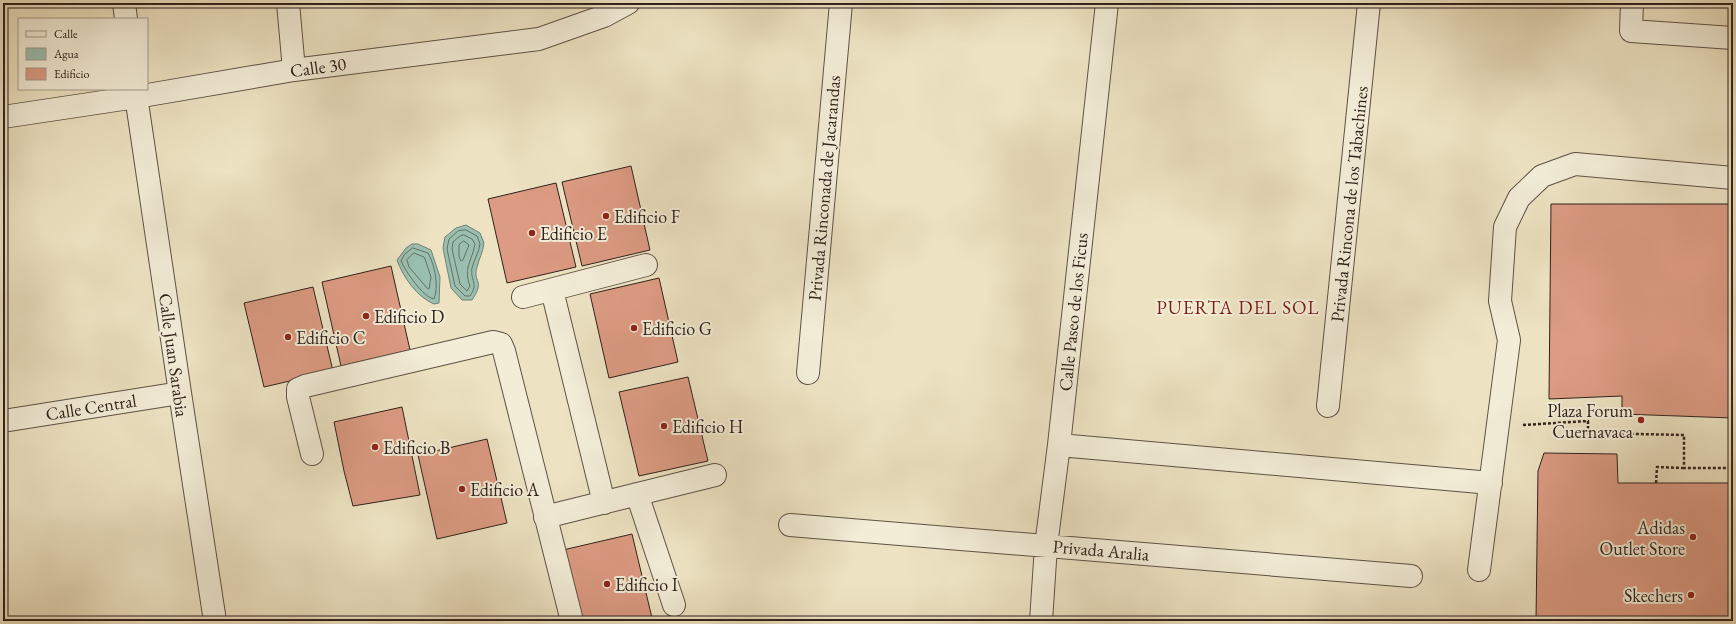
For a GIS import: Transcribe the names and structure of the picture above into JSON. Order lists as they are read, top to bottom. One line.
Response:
{"streets":{"street":["Calle 30","Privada Rinconada de Jacarandas","Privada Rincona de los Tabachines","Calle Paseo de los Ficus","Calle Juan Sarabia","Calle Central","Privada Aralia"]},"crossings":[["Calle 30","Calle Juan Sarabia"],["Calle Paseo de los Ficus","Privada Aralia"],["Calle Juan Sarabia","Calle Central"]],"districts":["PUERTA DEL SOL"],"places":["Edificio F","Edificio E","Edificio D","Edificio G","Edificio C","Plaza Forum Cuernavaca","Edificio H","Edificio B","Edificio A","Adidas Outlet Store","Edificio I","Skechers"],"legend":["Calle","Agua","Edificio"]}
